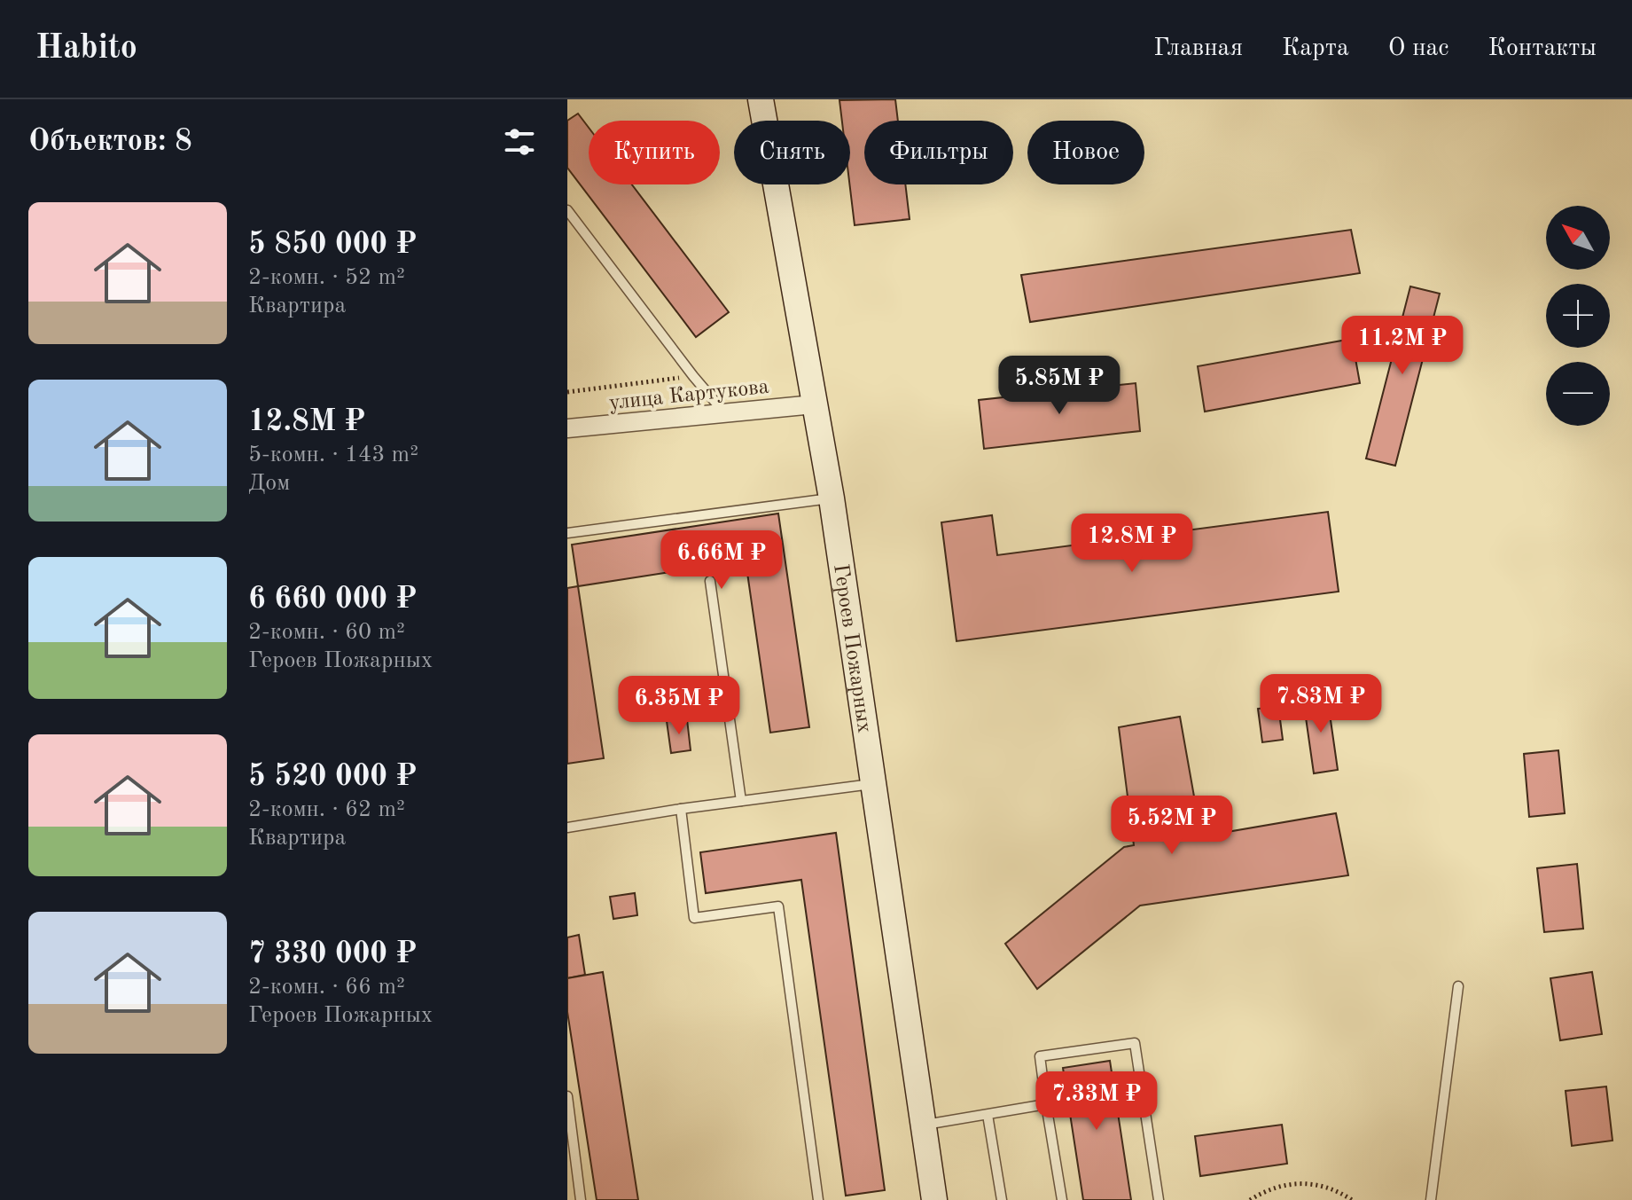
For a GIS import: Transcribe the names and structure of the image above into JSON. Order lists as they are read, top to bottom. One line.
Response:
{"streets":{"main road":["Героев Пожарных"],"street":["улица Картукова"]},"crossings":[["улица Картукова","Героев Пожарных"]],"north":"top left","page":{"header":"Habito","nav":["Главная","Карта","О нас","Контакты"],"heading":"Объектов: 8","chip":["Купить","Снять","Фильтры","Новое"],"list":[{"name":"5 850 000 ₽","note":"2-комн. · 52 m² · Квартира"},{"name":"12.8M ₽","note":"5-комн. · 143 m² · Дом"},{"name":"6 660 000 ₽","note":"2-комн. · 60 m² · Героев Пожарных"},{"name":"5 520 000 ₽","note":"2-комн. · 62 m² · Квартира"},{"name":"7 330 000 ₽","note":"2-комн. · 66 m² · Героев Пожарных"}],"map_buttons":["+","−"],"price":["11.2M ₽","5.85M ₽","12.8M ₽","6.66M ₽","7.83M ₽","6.35M ₽","5.52M ₽","7.33M ₽"]}}
